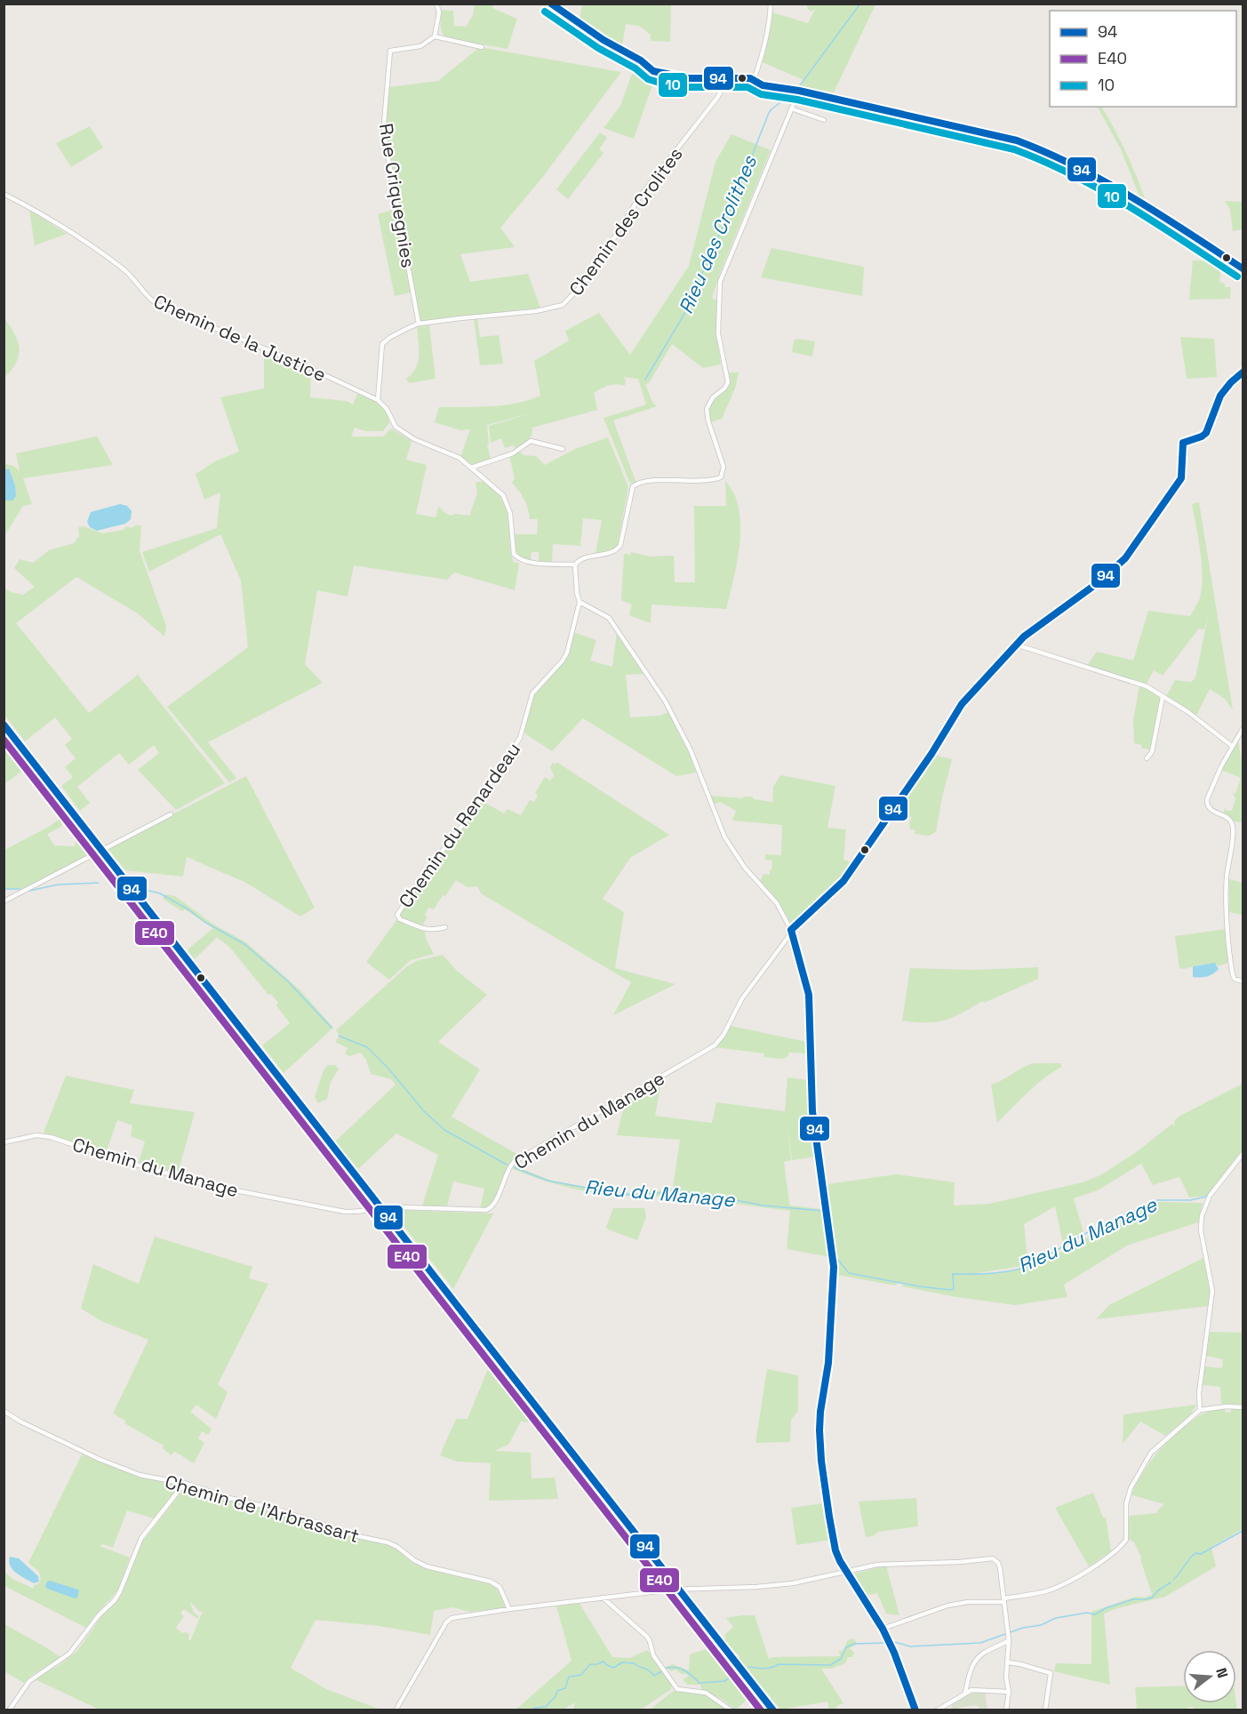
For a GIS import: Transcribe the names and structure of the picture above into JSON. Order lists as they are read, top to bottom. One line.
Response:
{"streets":{"street":["Rue Criquegnies","Chemin des Crolites","Chemin de la Justice","Chemin du Renardeau","Chemin du Manage","Chemin de l'Arbrassart"]},"crossings":[["Rue Criquegnies","Chemin des Crolites"],["Chemin des Crolites","Chemin de la Justice"]],"water":["Rieu des Crolithes","Rieu du Manage"],"lines":["transit line 94","transit line 10","transit line E40"],"legend":["94","E40","10"],"north":"right"}
